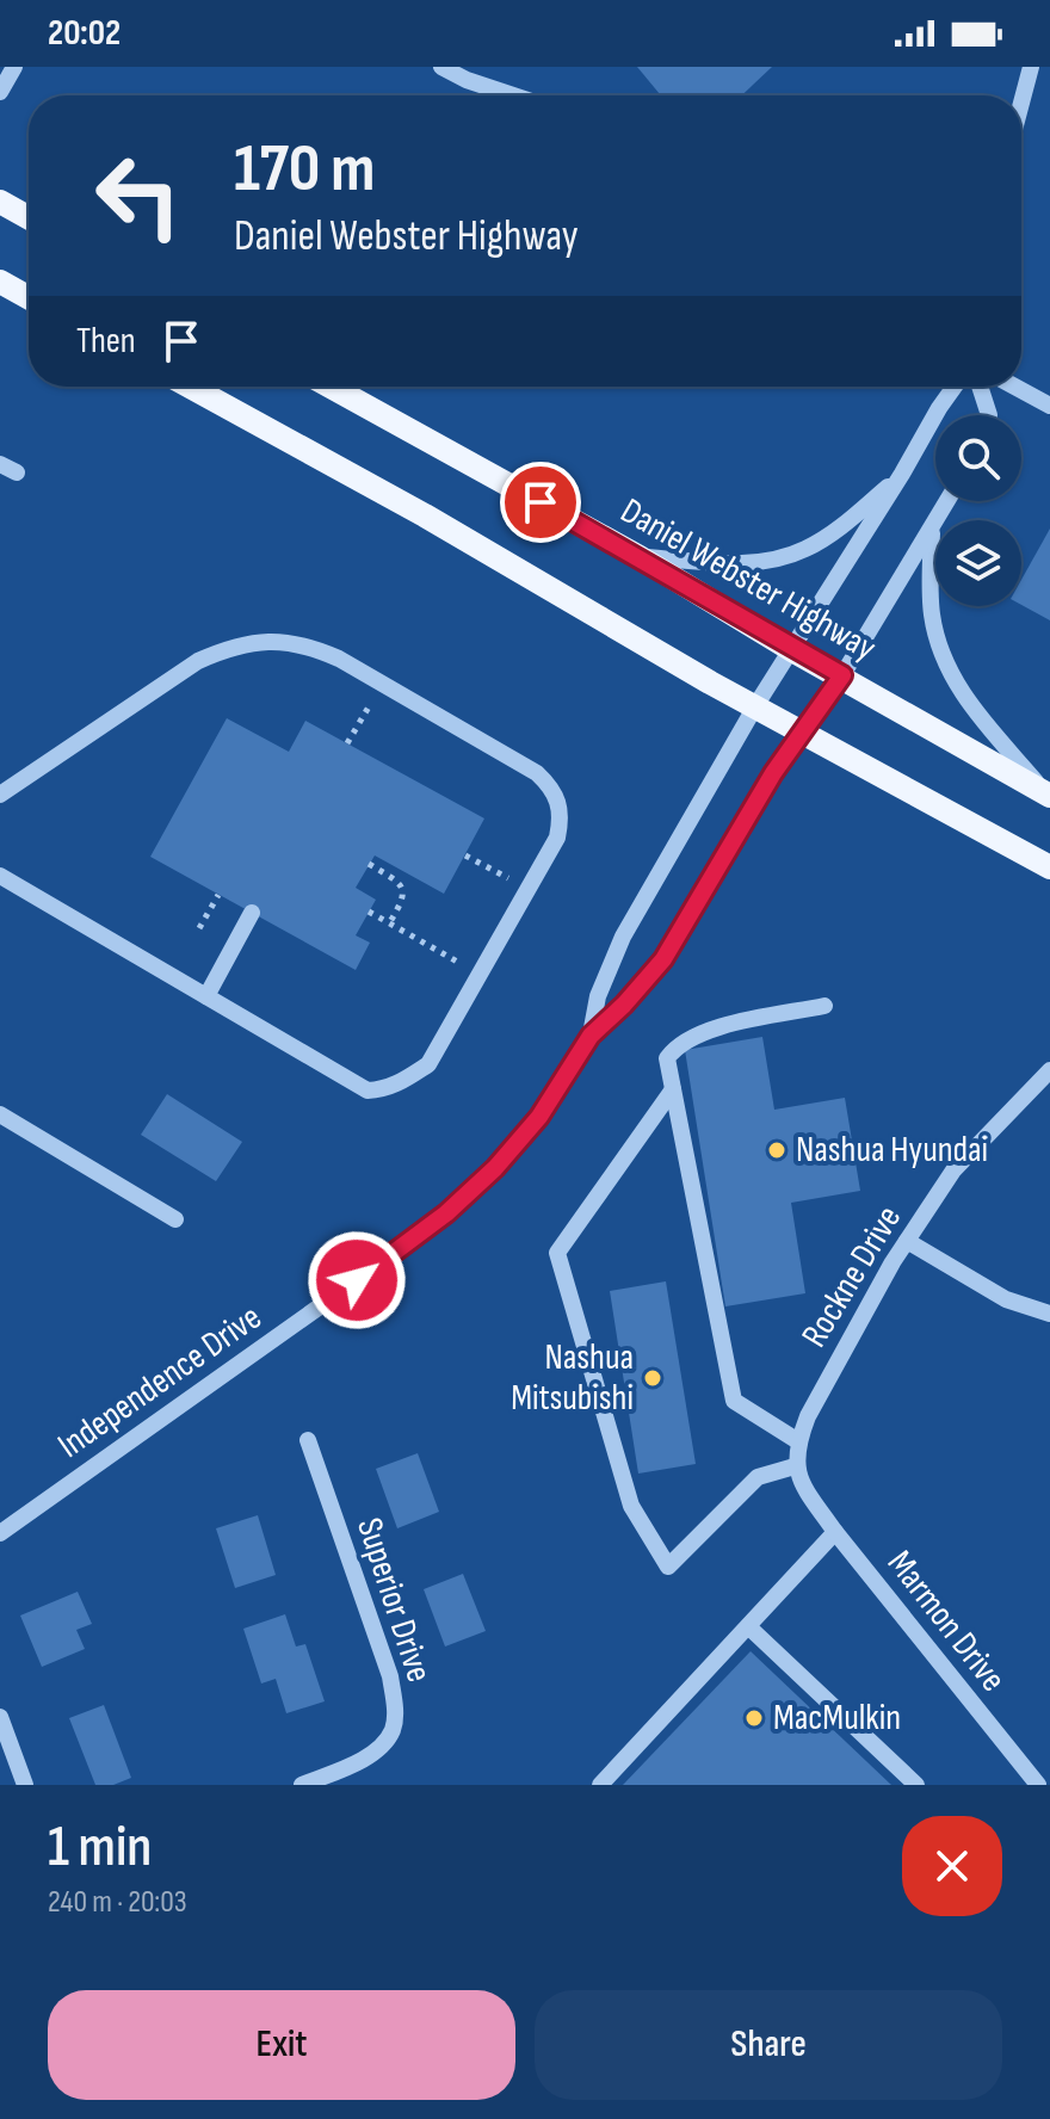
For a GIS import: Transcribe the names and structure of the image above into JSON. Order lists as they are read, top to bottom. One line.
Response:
{"streets":{"main road":["Daniel Webster Highway"],"street":["Rockne Drive","Independence Drive","Superior Drive","Marmon Drive"]},"crossings":[["Daniel Webster Highway","Independence Drive"],["Rockne Drive","Marmon Drive"]],"places":["Nashua Hyundai","Nashua Mitsubishi","MacMulkin"],"page":{"status":"20:02","turn":["170 m","Daniel Webster Highway"],"then":"Then","heading":["1 min","240 m · 20:03"],"buttons":["Exit","Share"]}}
